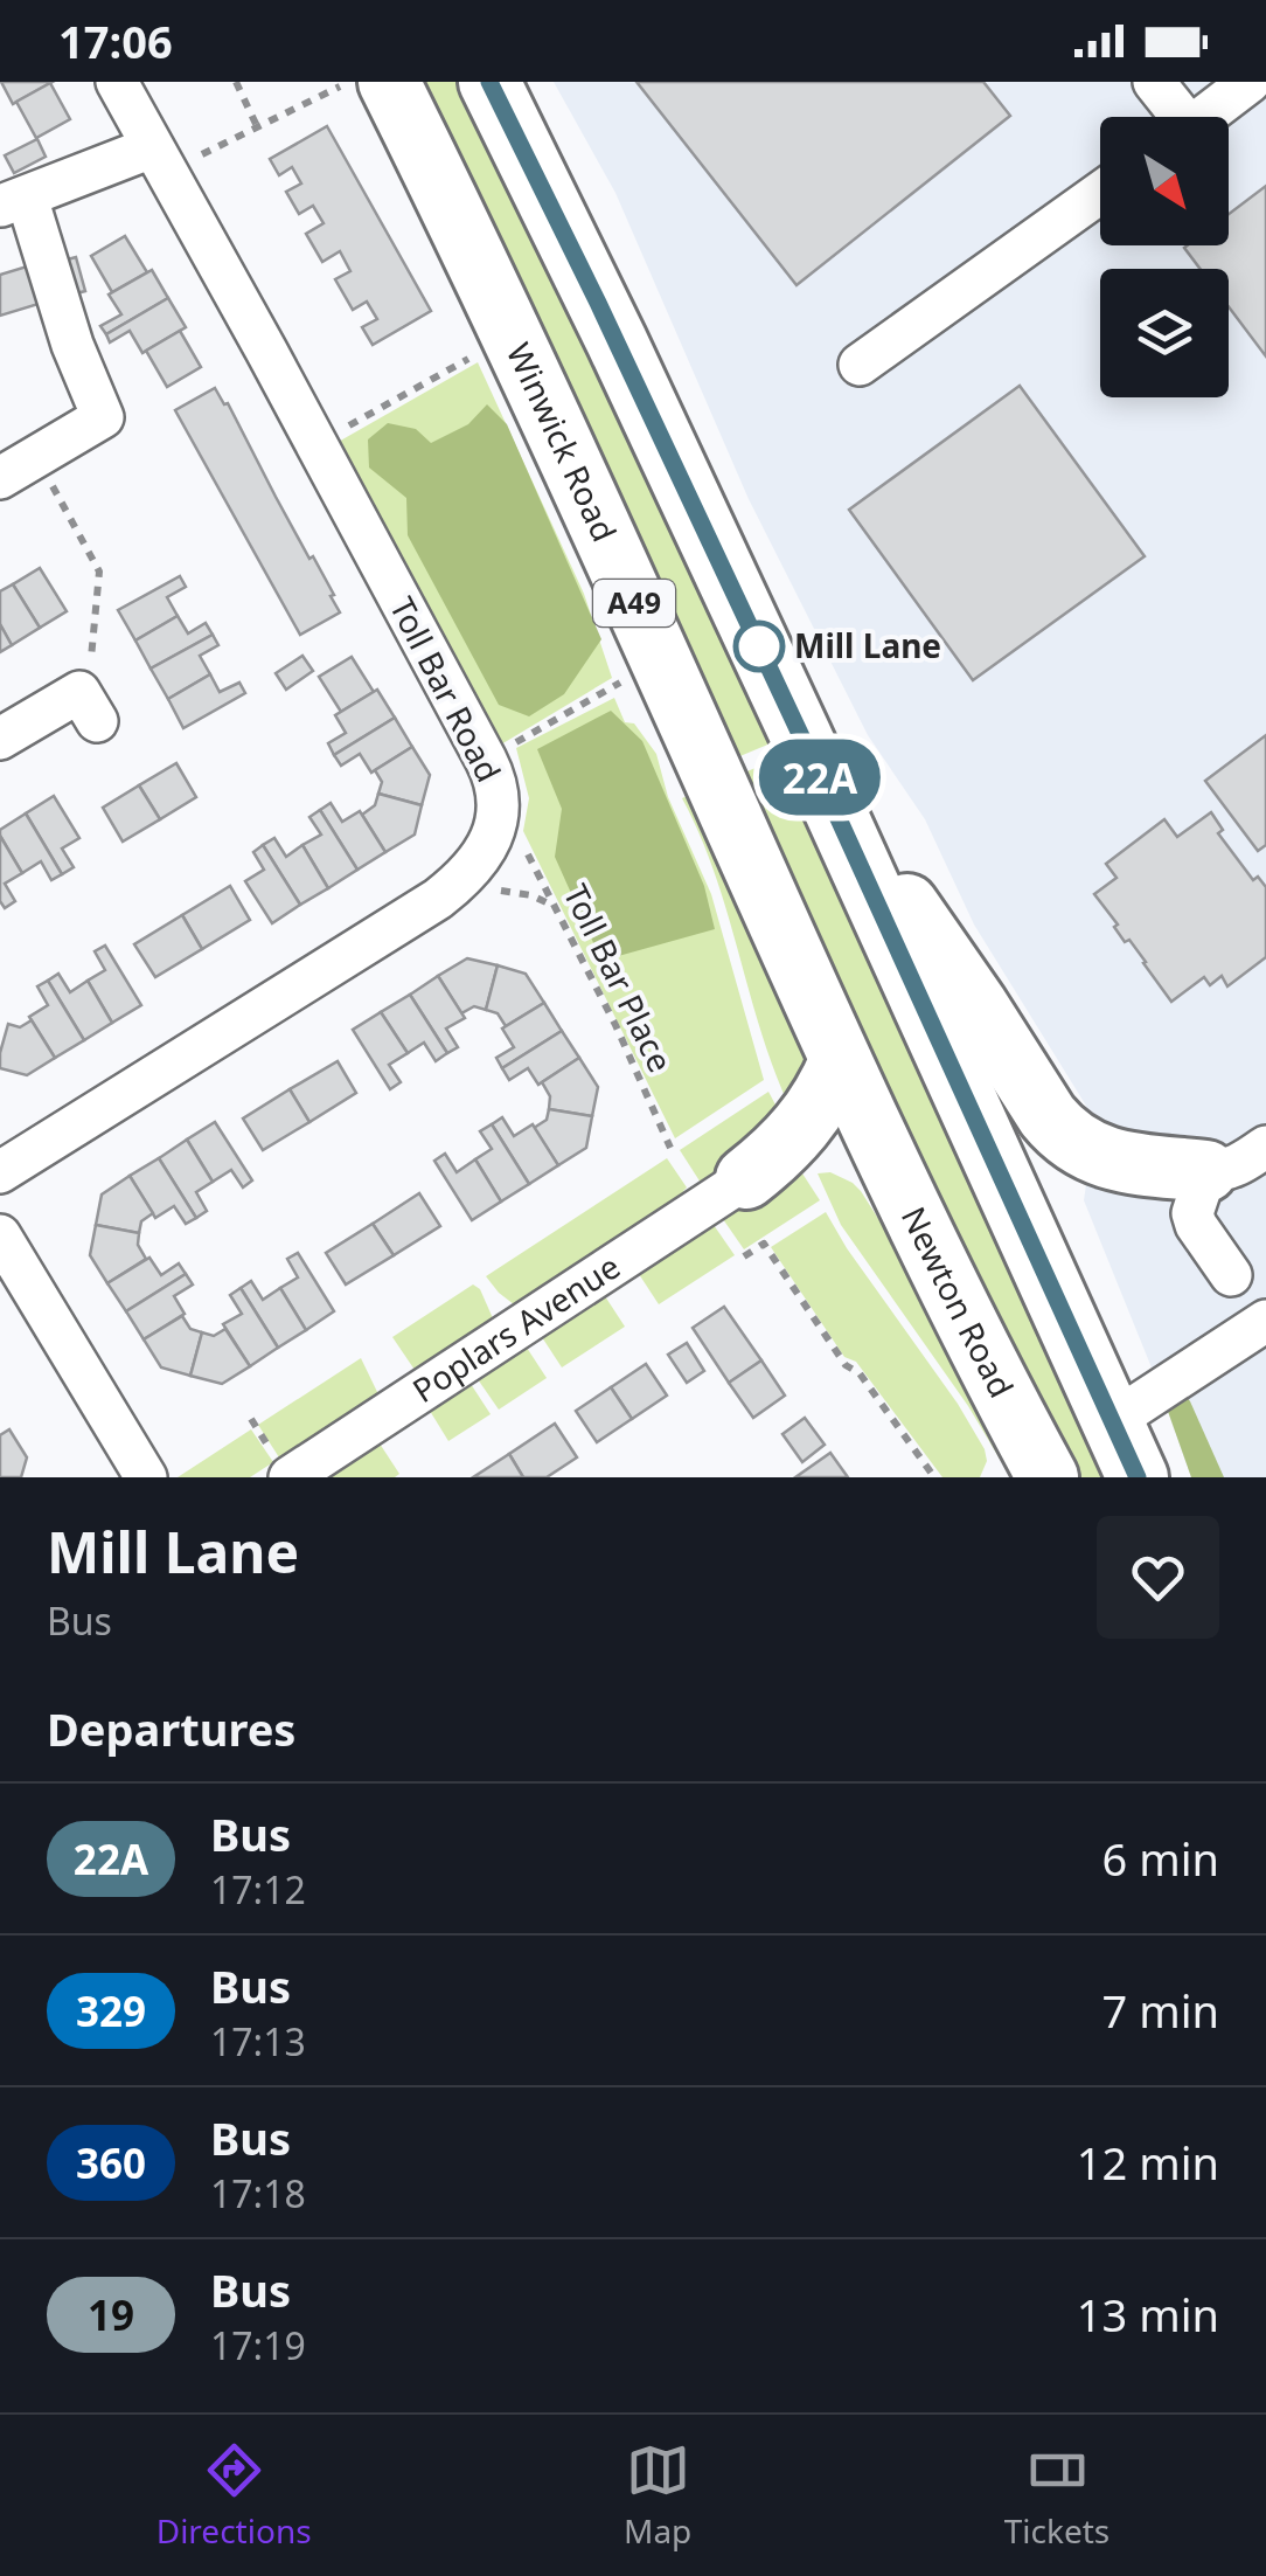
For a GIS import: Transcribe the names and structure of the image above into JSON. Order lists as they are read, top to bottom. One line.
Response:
{"streets":{"highway":["Winwick Road","A49","Newton Road"],"street":["Toll Bar Road","Poplars Avenue"],"path":["Toll Bar Place"]},"crossings":[["Winwick Road","Newton Road"]],"places":["Mill Lane"],"lines":["bus line 22A"],"north":"bottom right","page":{"status":"17:06","on_map":"22A","heading":[["Mill Lane","Bus"],"Departures"],"list":[{"mark":"22A","name":"Bus","note":"17:12","value":"6 min"},{"mark":"329","name":"Bus","note":"17:13","value":"7 min"},{"mark":"360","name":"Bus","note":"17:18","value":"12 min"},{"mark":"19","name":"Bus","note":"17:19","value":"13 min"}],"tabs":["Directions","Map","Tickets"]}}
